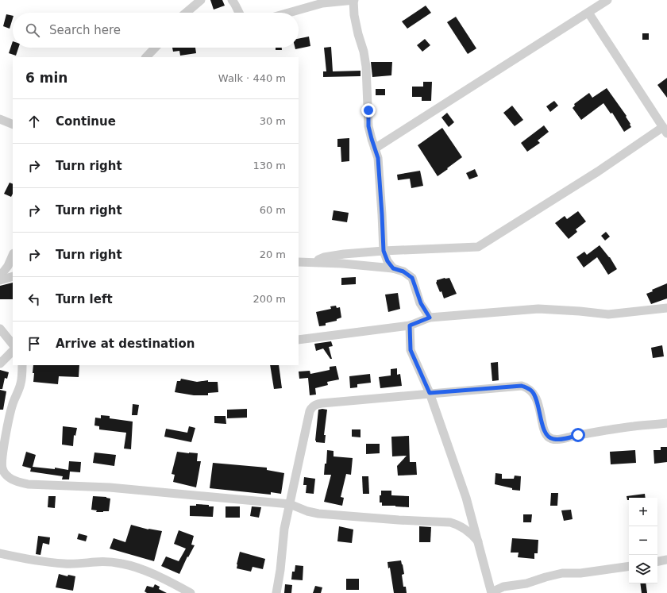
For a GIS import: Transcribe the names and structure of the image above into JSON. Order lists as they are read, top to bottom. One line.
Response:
{"page":{"search":"Search here","heading":["6 min","Walk · 440 m"],"list":[["Continue","30 m"],["Turn right","130 m"],["Turn right","60 m"],["Turn right","20 m"],["Turn left","200 m"],"Arrive at destination"],"map_buttons":["+","−"]}}
